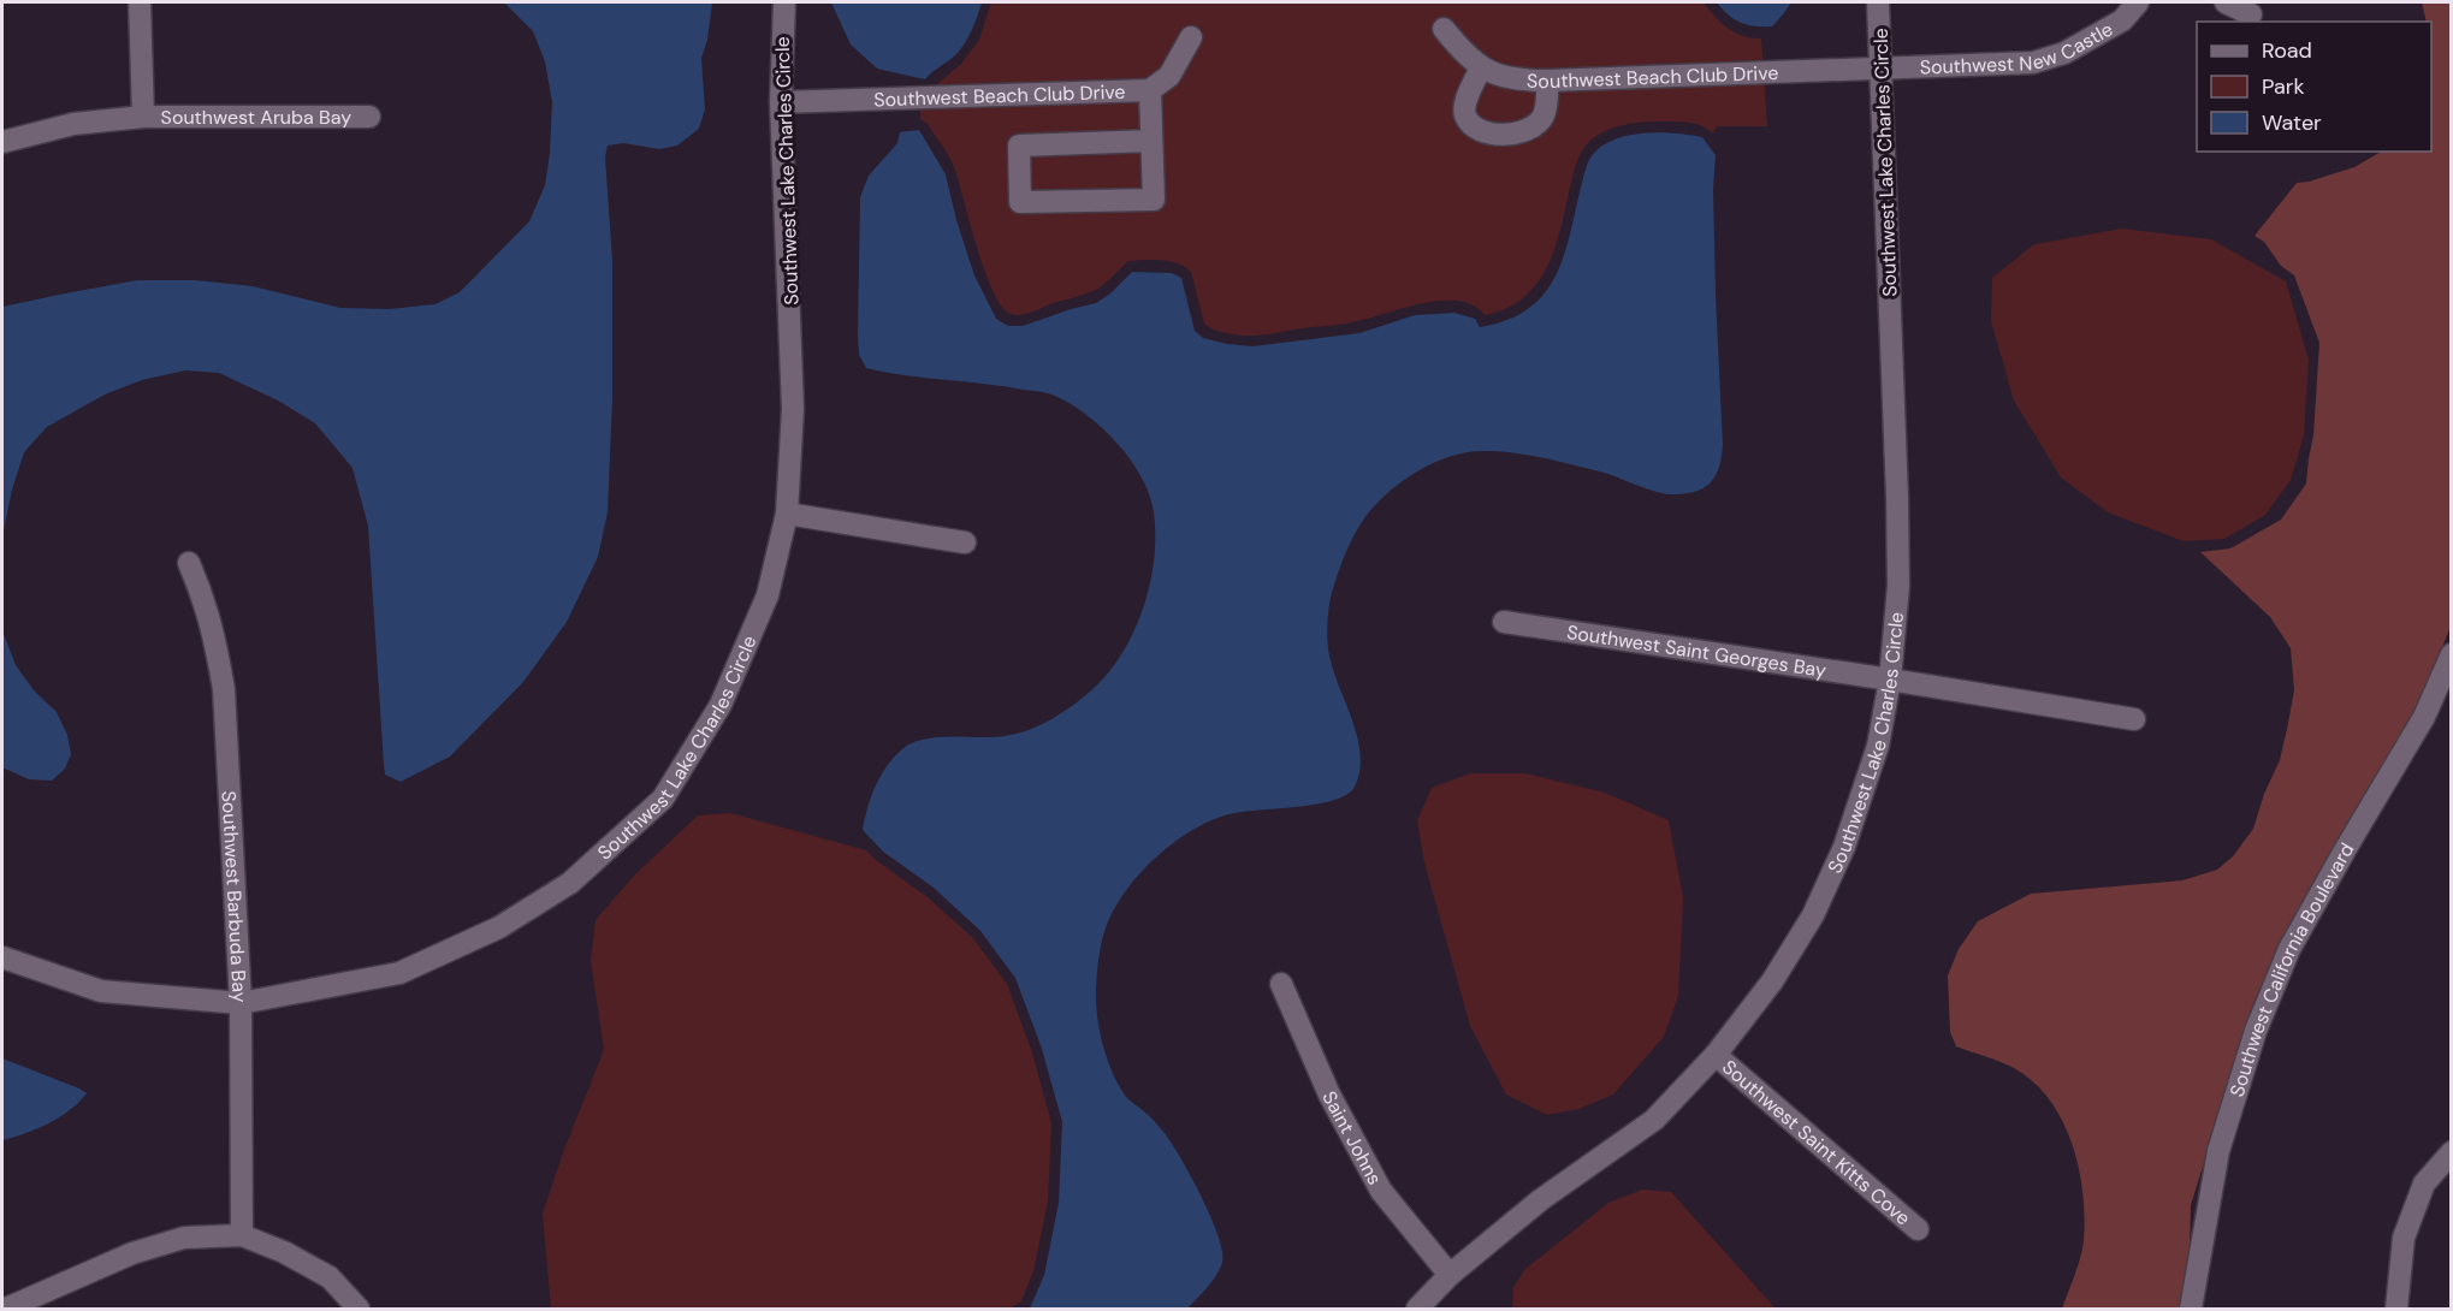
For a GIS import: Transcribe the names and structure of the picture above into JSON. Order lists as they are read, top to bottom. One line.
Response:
{"streets":{"street":["Southwest New Castle","Southwest Beach Club Drive","Southwest Aruba Bay","Southwest Lake Charles Circle","Southwest Saint Georges Bay","Southwest Barbuda Bay","Southwest California Boulevard","Saint Johns","Southwest Saint Kitts Cove"]},"crossings":[["Southwest New Castle","Southwest Beach Club Drive"],["Southwest New Castle","Southwest Lake Charles Circle"],["Southwest Beach Club Drive","Southwest Lake Charles Circle"],["Southwest Lake Charles Circle","Southwest Saint Georges Bay"],["Southwest Lake Charles Circle","Southwest Barbuda Bay"],["Southwest Lake Charles Circle","Saint Johns"],["Southwest Lake Charles Circle","Southwest Saint Kitts Cove"]],"legend":["Road","Park","Water"]}
